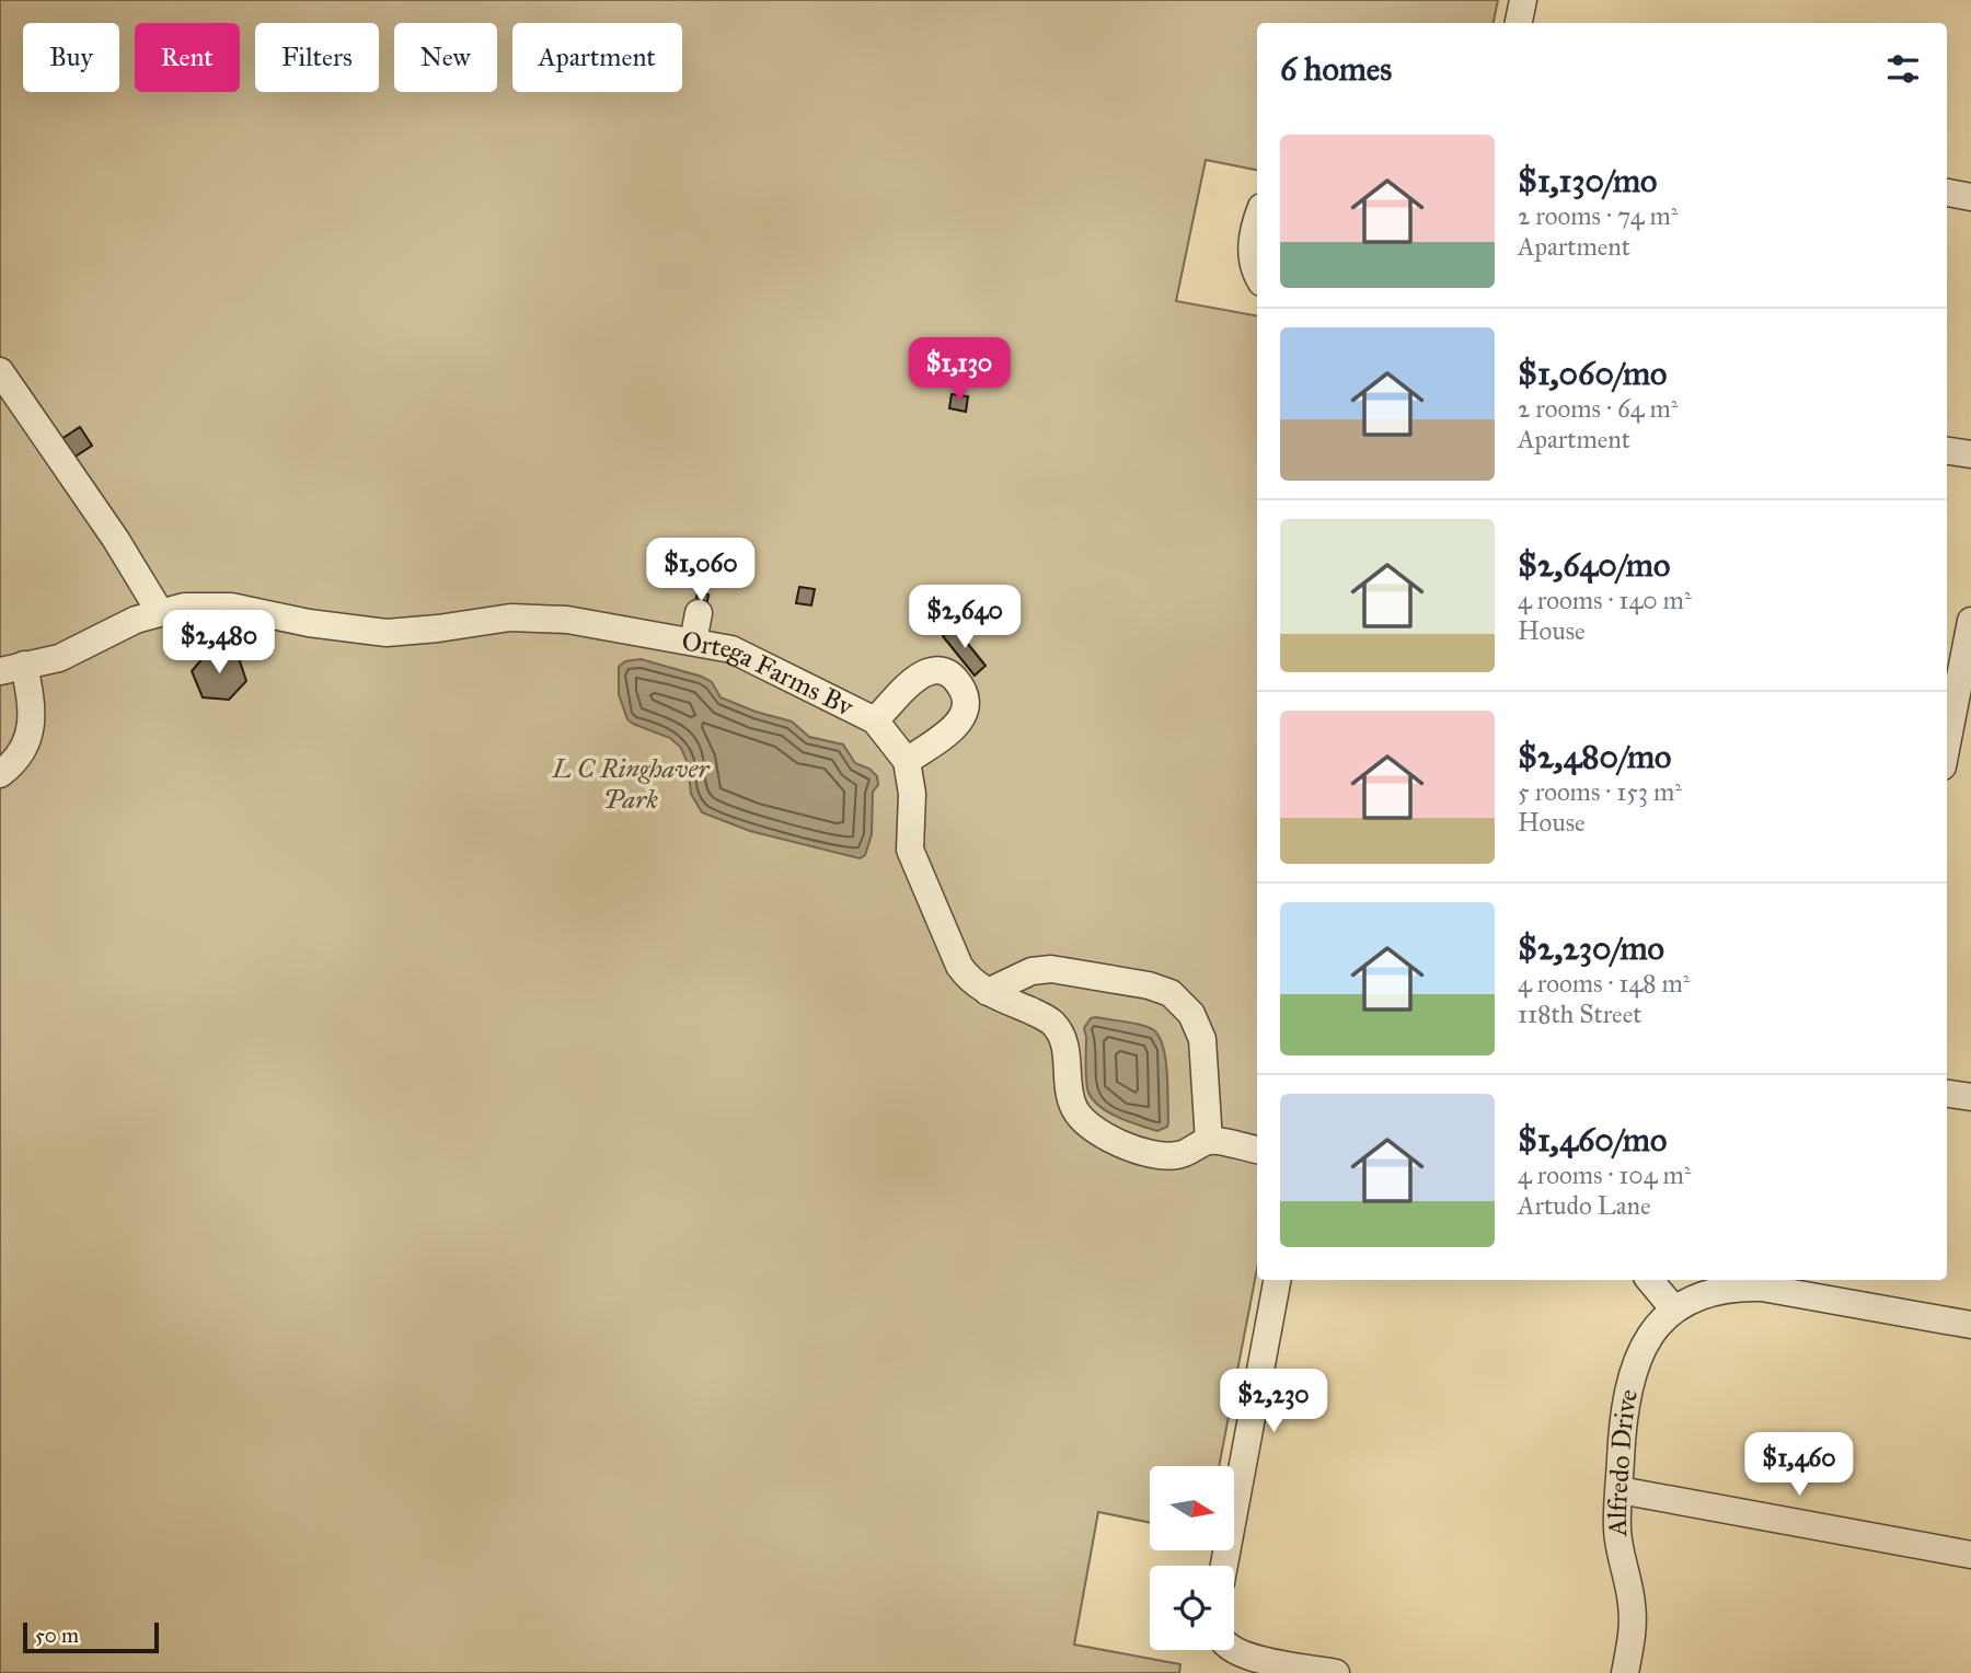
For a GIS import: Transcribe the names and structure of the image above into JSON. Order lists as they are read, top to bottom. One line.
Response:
{"streets":{"street":["Ortega Farms Bv","Alfredo Drive"]},"parks":["L C Ringhaver Park"],"scale_bar":"50 m","north":"right","page":{"chip":["Buy","Rent","Filters","New","Apartment"],"heading":"6 homes","list":[{"name":"$1,130/mo","note":"2 rooms · 74 m² · Apartment"},{"name":"$1,060/mo","note":"2 rooms · 64 m² · Apartment"},{"name":"$2,640/mo","note":"4 rooms · 140 m² · House"},{"name":"$2,480/mo","note":"5 rooms · 153 m² · House"},{"name":"$2,230/mo","note":"4 rooms · 148 m² · 118th Street"},{"name":"$1,460/mo","note":"4 rooms · 104 m² · Artudo Lane"}],"price":["$1,130","$1,060","$2,640","$2,480","$2,230","$1,460"],"scale":"50 m"}}
